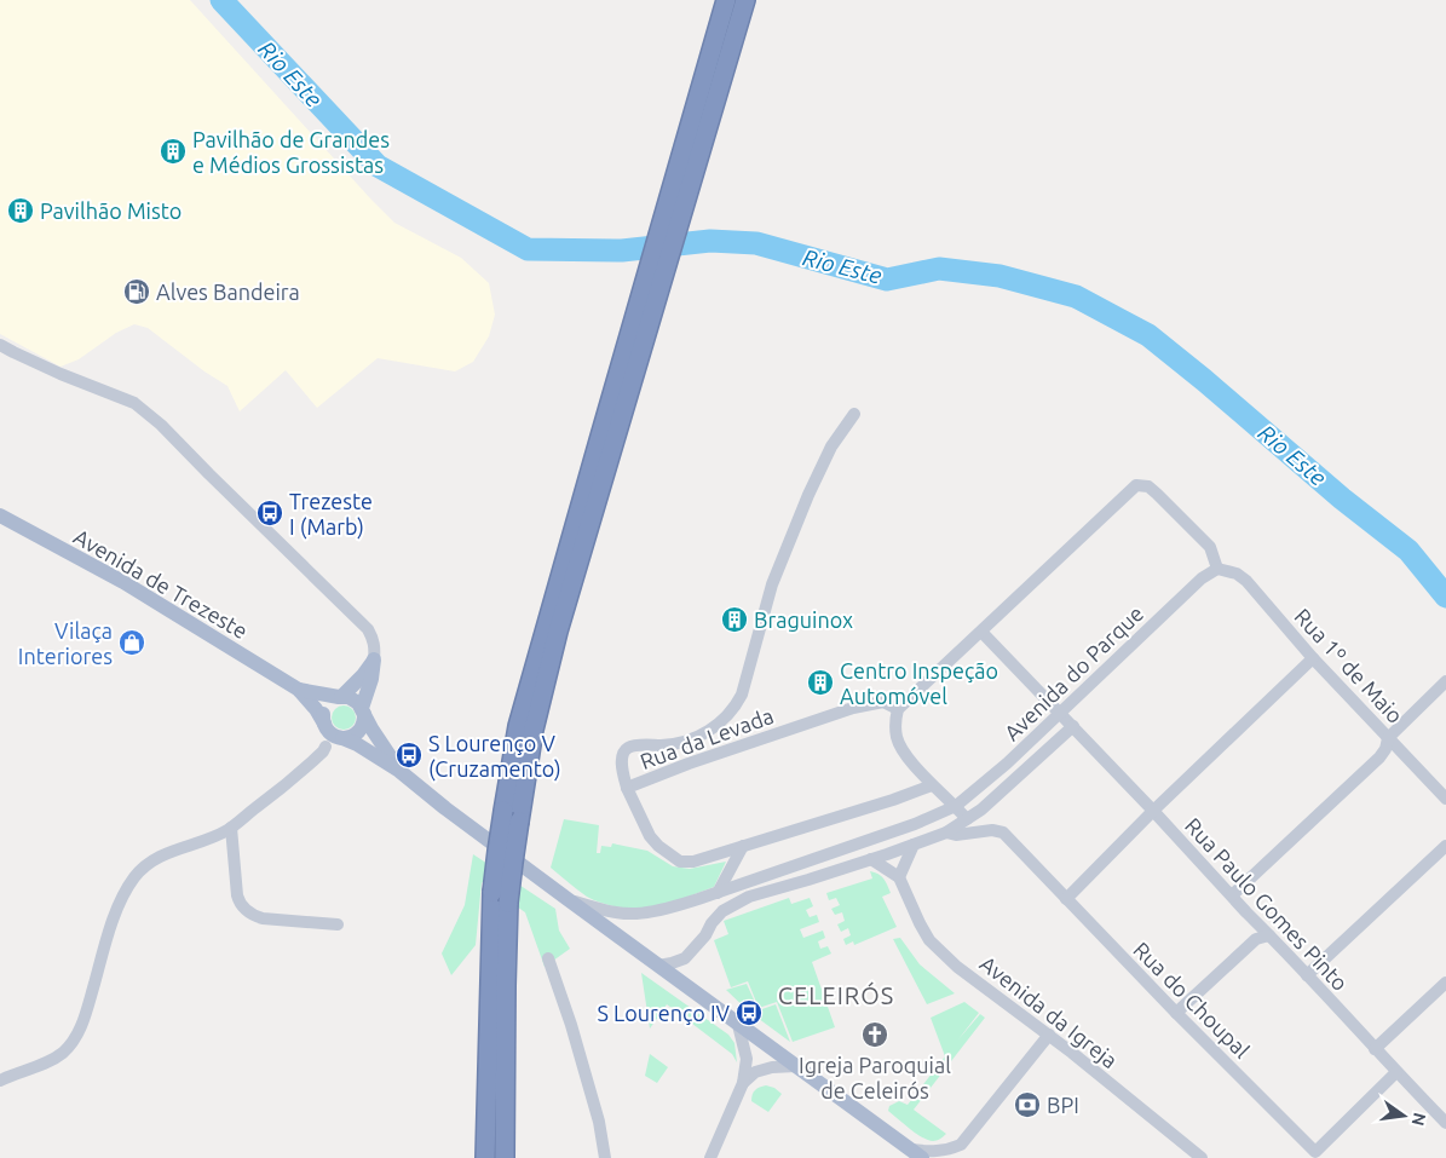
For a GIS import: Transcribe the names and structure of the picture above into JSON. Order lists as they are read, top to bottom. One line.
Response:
{"streets":{"main road":["Avenida de Trezeste"],"street":["Rua 1º de Maio","Avenida do Parque","Rua da Levada","Rua Paulo Gomes Pinto","Rua do Choupal","Avenida da Igreja"]},"crossings":[["Rua 1º de Maio","Avenida do Parque"],["Avenida do Parque","Rua Paulo Gomes Pinto"],["Avenida do Parque","Rua do Choupal"],["Rua Paulo Gomes Pinto","Rua do Choupal"]],"districts":["CELEIRÓS"],"water":["Rio Este"],"places":{"building":["Pavilhão de Grandes e Médios Grossistas","Pavilhão Misto","Braguinox","Centro Inspeção Automóvel"],"fuel station":["Alves Bandeira"],"bus stop":["Trezeste I (Marb)","S Lourenço V (Cruzamento)","S Lourenço IV"],"shop":["Vilaça Interiores"],"church":["Igreja Paroquial de Celeirós"],"bank":["BPI"]},"north":"right"}
